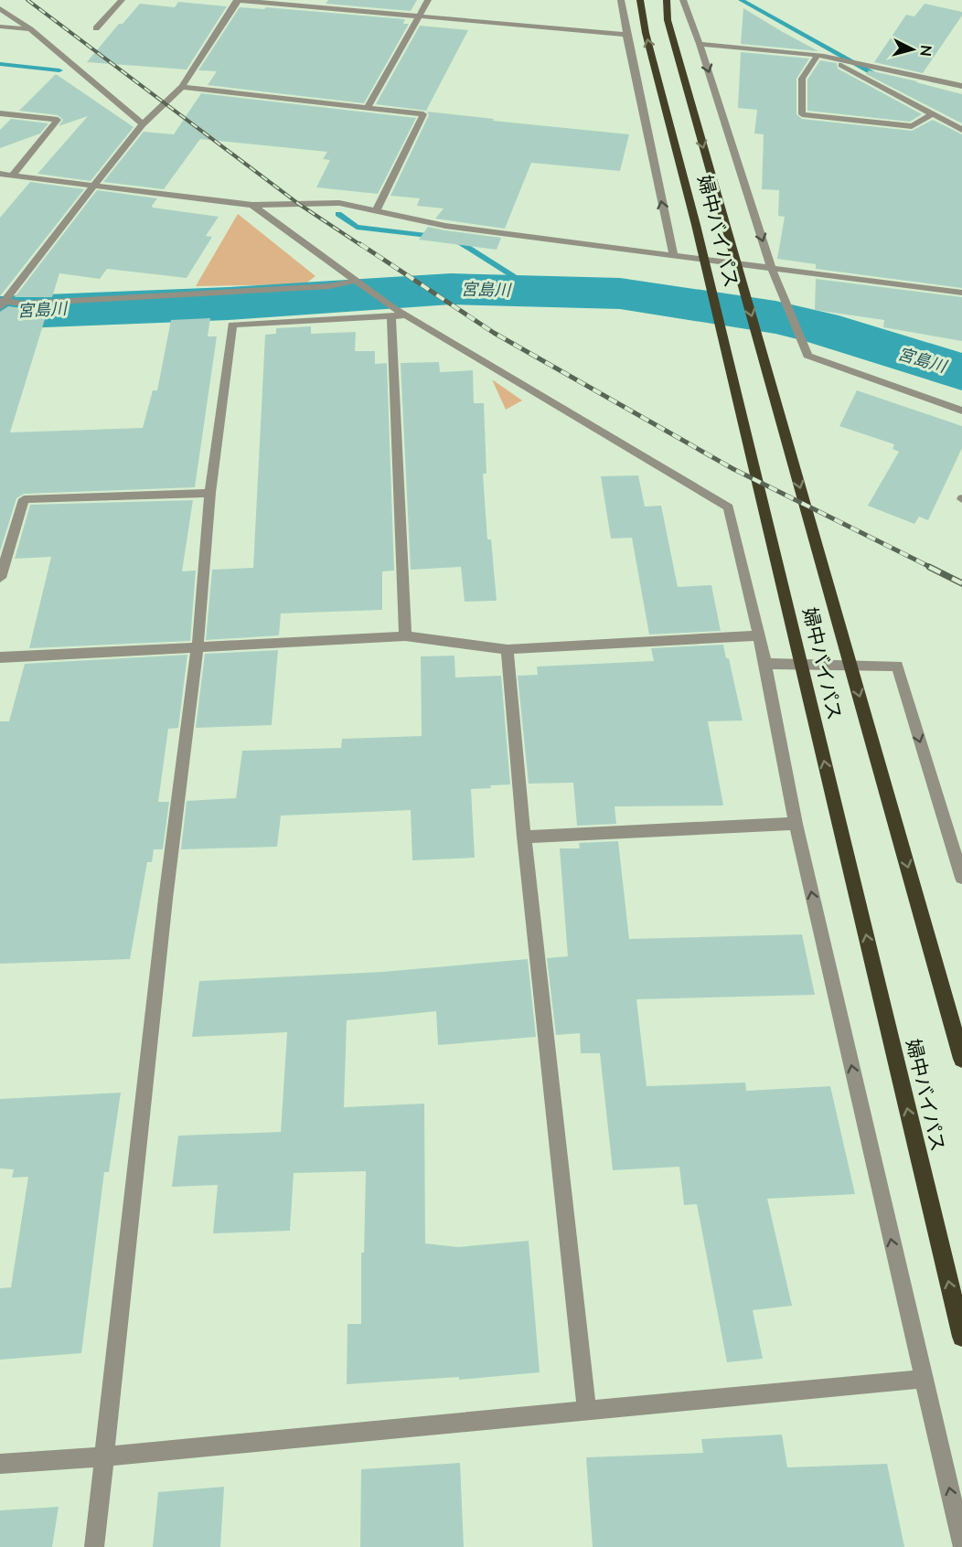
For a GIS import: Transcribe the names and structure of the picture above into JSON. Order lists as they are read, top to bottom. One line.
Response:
{"streets":{"highway":["婦中バイパス"]},"water":["宮島川"],"north":"right"}
